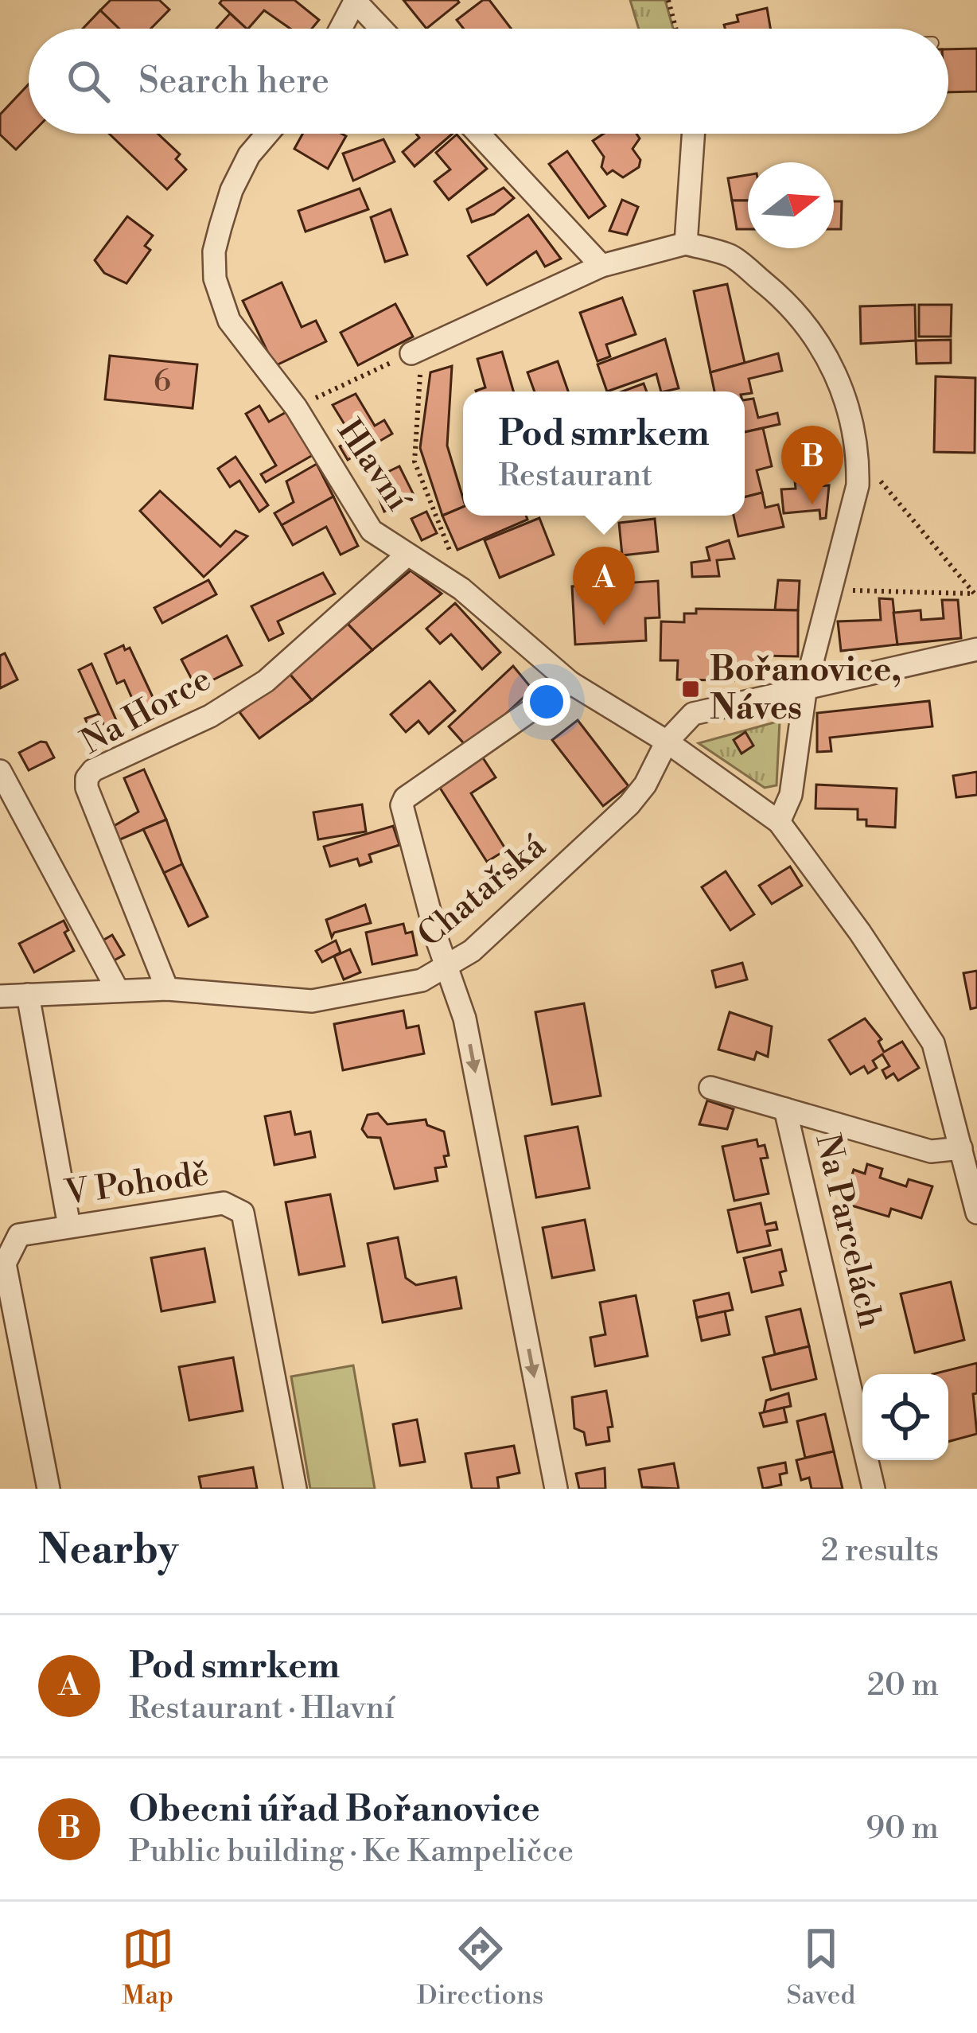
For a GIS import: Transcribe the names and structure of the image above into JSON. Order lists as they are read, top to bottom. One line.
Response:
{"streets":{"street":["Hlavní","Na Horce","Chatařská","V Pohodě","Na Parcelách"]},"crossings":[["Hlavní","Na Horce"],["Hlavní","Chatařská"],["Hlavní","Na Parcelách"],["Na Horce","Chatařská"]],"places":{"transit":["Bořanovice, Náves"]},"house_numbers":["6"],"north":"right","page":{"search":"Search here","popup":["Pod smrkem","Restaurant"],"pins":["B","A"],"heading":["Nearby","2 results"],"list":[{"mark":"A","name":"Pod smrkem","note":"Restaurant · Hlavní","value":"20 m"},{"mark":"B","name":"Obecni úřad Bořanovice","note":"Public building · Ke Kampeličce","value":"90 m"}],"nav":["Map","Directions","Saved"]}}
